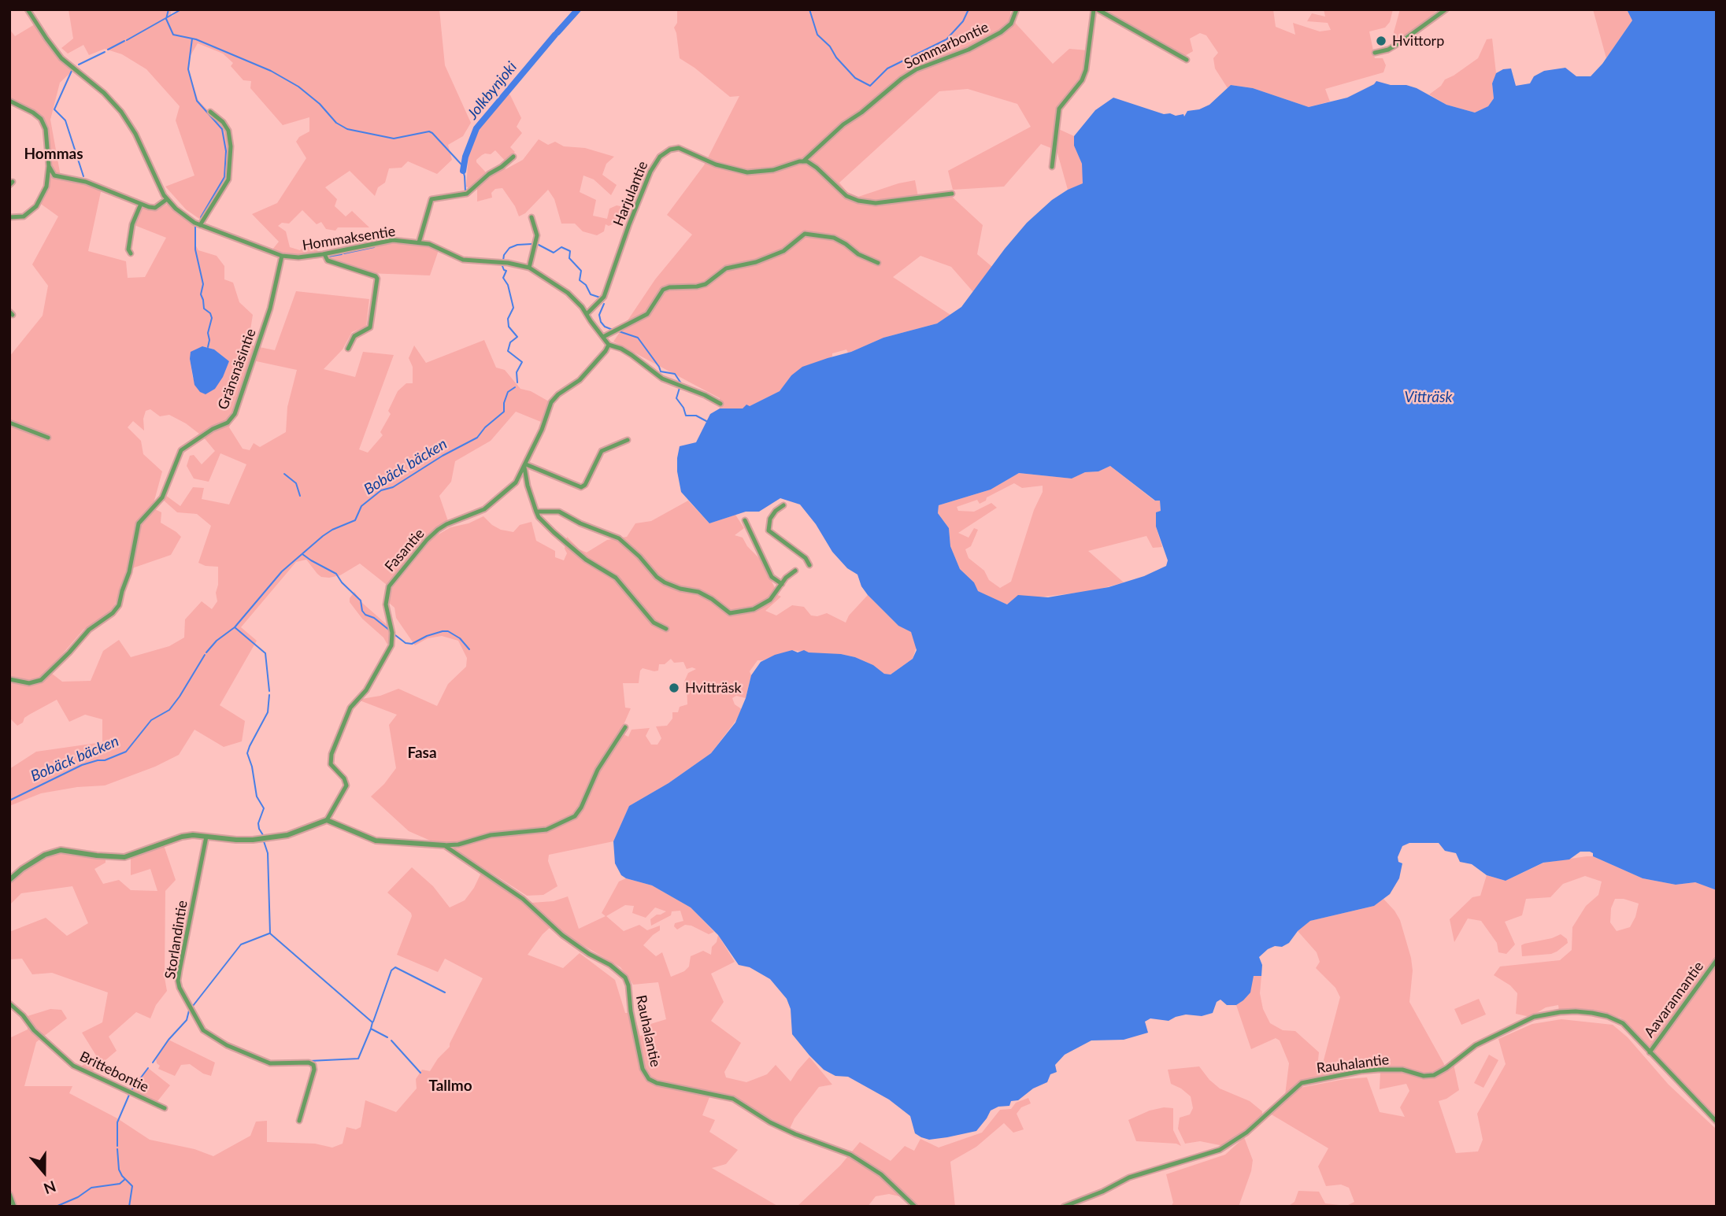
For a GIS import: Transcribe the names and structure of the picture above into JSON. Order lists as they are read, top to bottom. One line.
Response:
{"streets":{"street":["Sommarbontie","Harjulantie","Hommaksentie","Gränsnäsintie","Fasantie","Storlandintie","Aavarannantie","Rauhalantie","Brittebontie"]},"crossings":[["Sommarbontie","Harjulantie"],["Harjulantie","Hommaksentie"],["Hommaksentie","Gränsnäsintie"],["Hommaksentie","Fasantie"],["Aavarannantie","Rauhalantie"]],"districts":["Hommas","Fasa","Tallmo"],"water":["Jolkbynjoki","Vitträsk","Bobäck bäcken"],"places":["Hvittorp","Hvitträsk"],"north":"bottom"}
